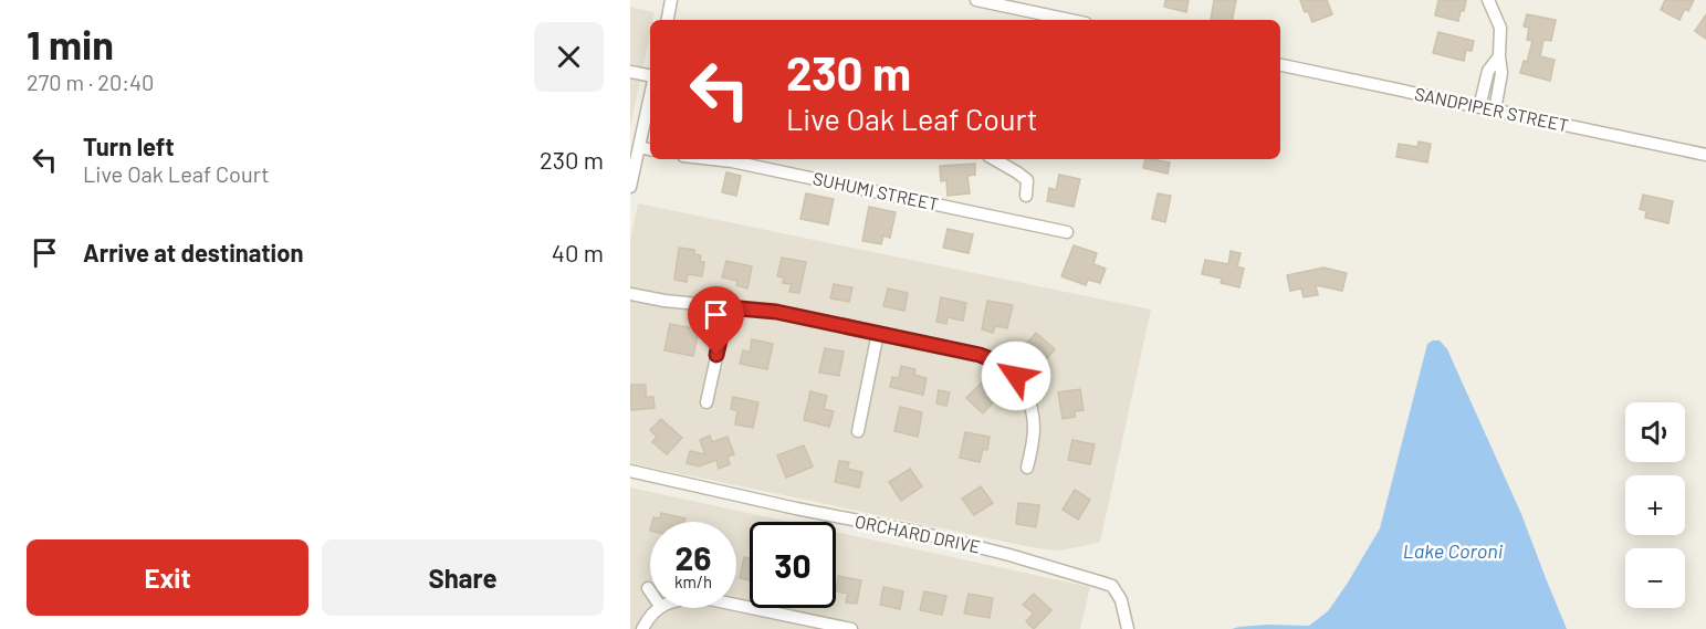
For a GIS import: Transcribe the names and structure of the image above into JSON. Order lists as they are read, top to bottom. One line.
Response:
{"streets":{"street":["SANDPIPER STREET","SUHUMI STREET","ORCHARD DRIVE"]},"water":["Lake Coroni"],"page":{"heading":["1 min","270 m · 20:40"],"turn":["230 m","Live Oak Leaf Court"],"list":[{"name":"Turn left","note":"Live Oak Leaf Court","value":"230 m"},{"name":"Arrive at destination","value":"40 m"}],"map_buttons":["+","−"],"speed":"26 km/h","limit":"30","buttons":["Exit","Share"]}}
